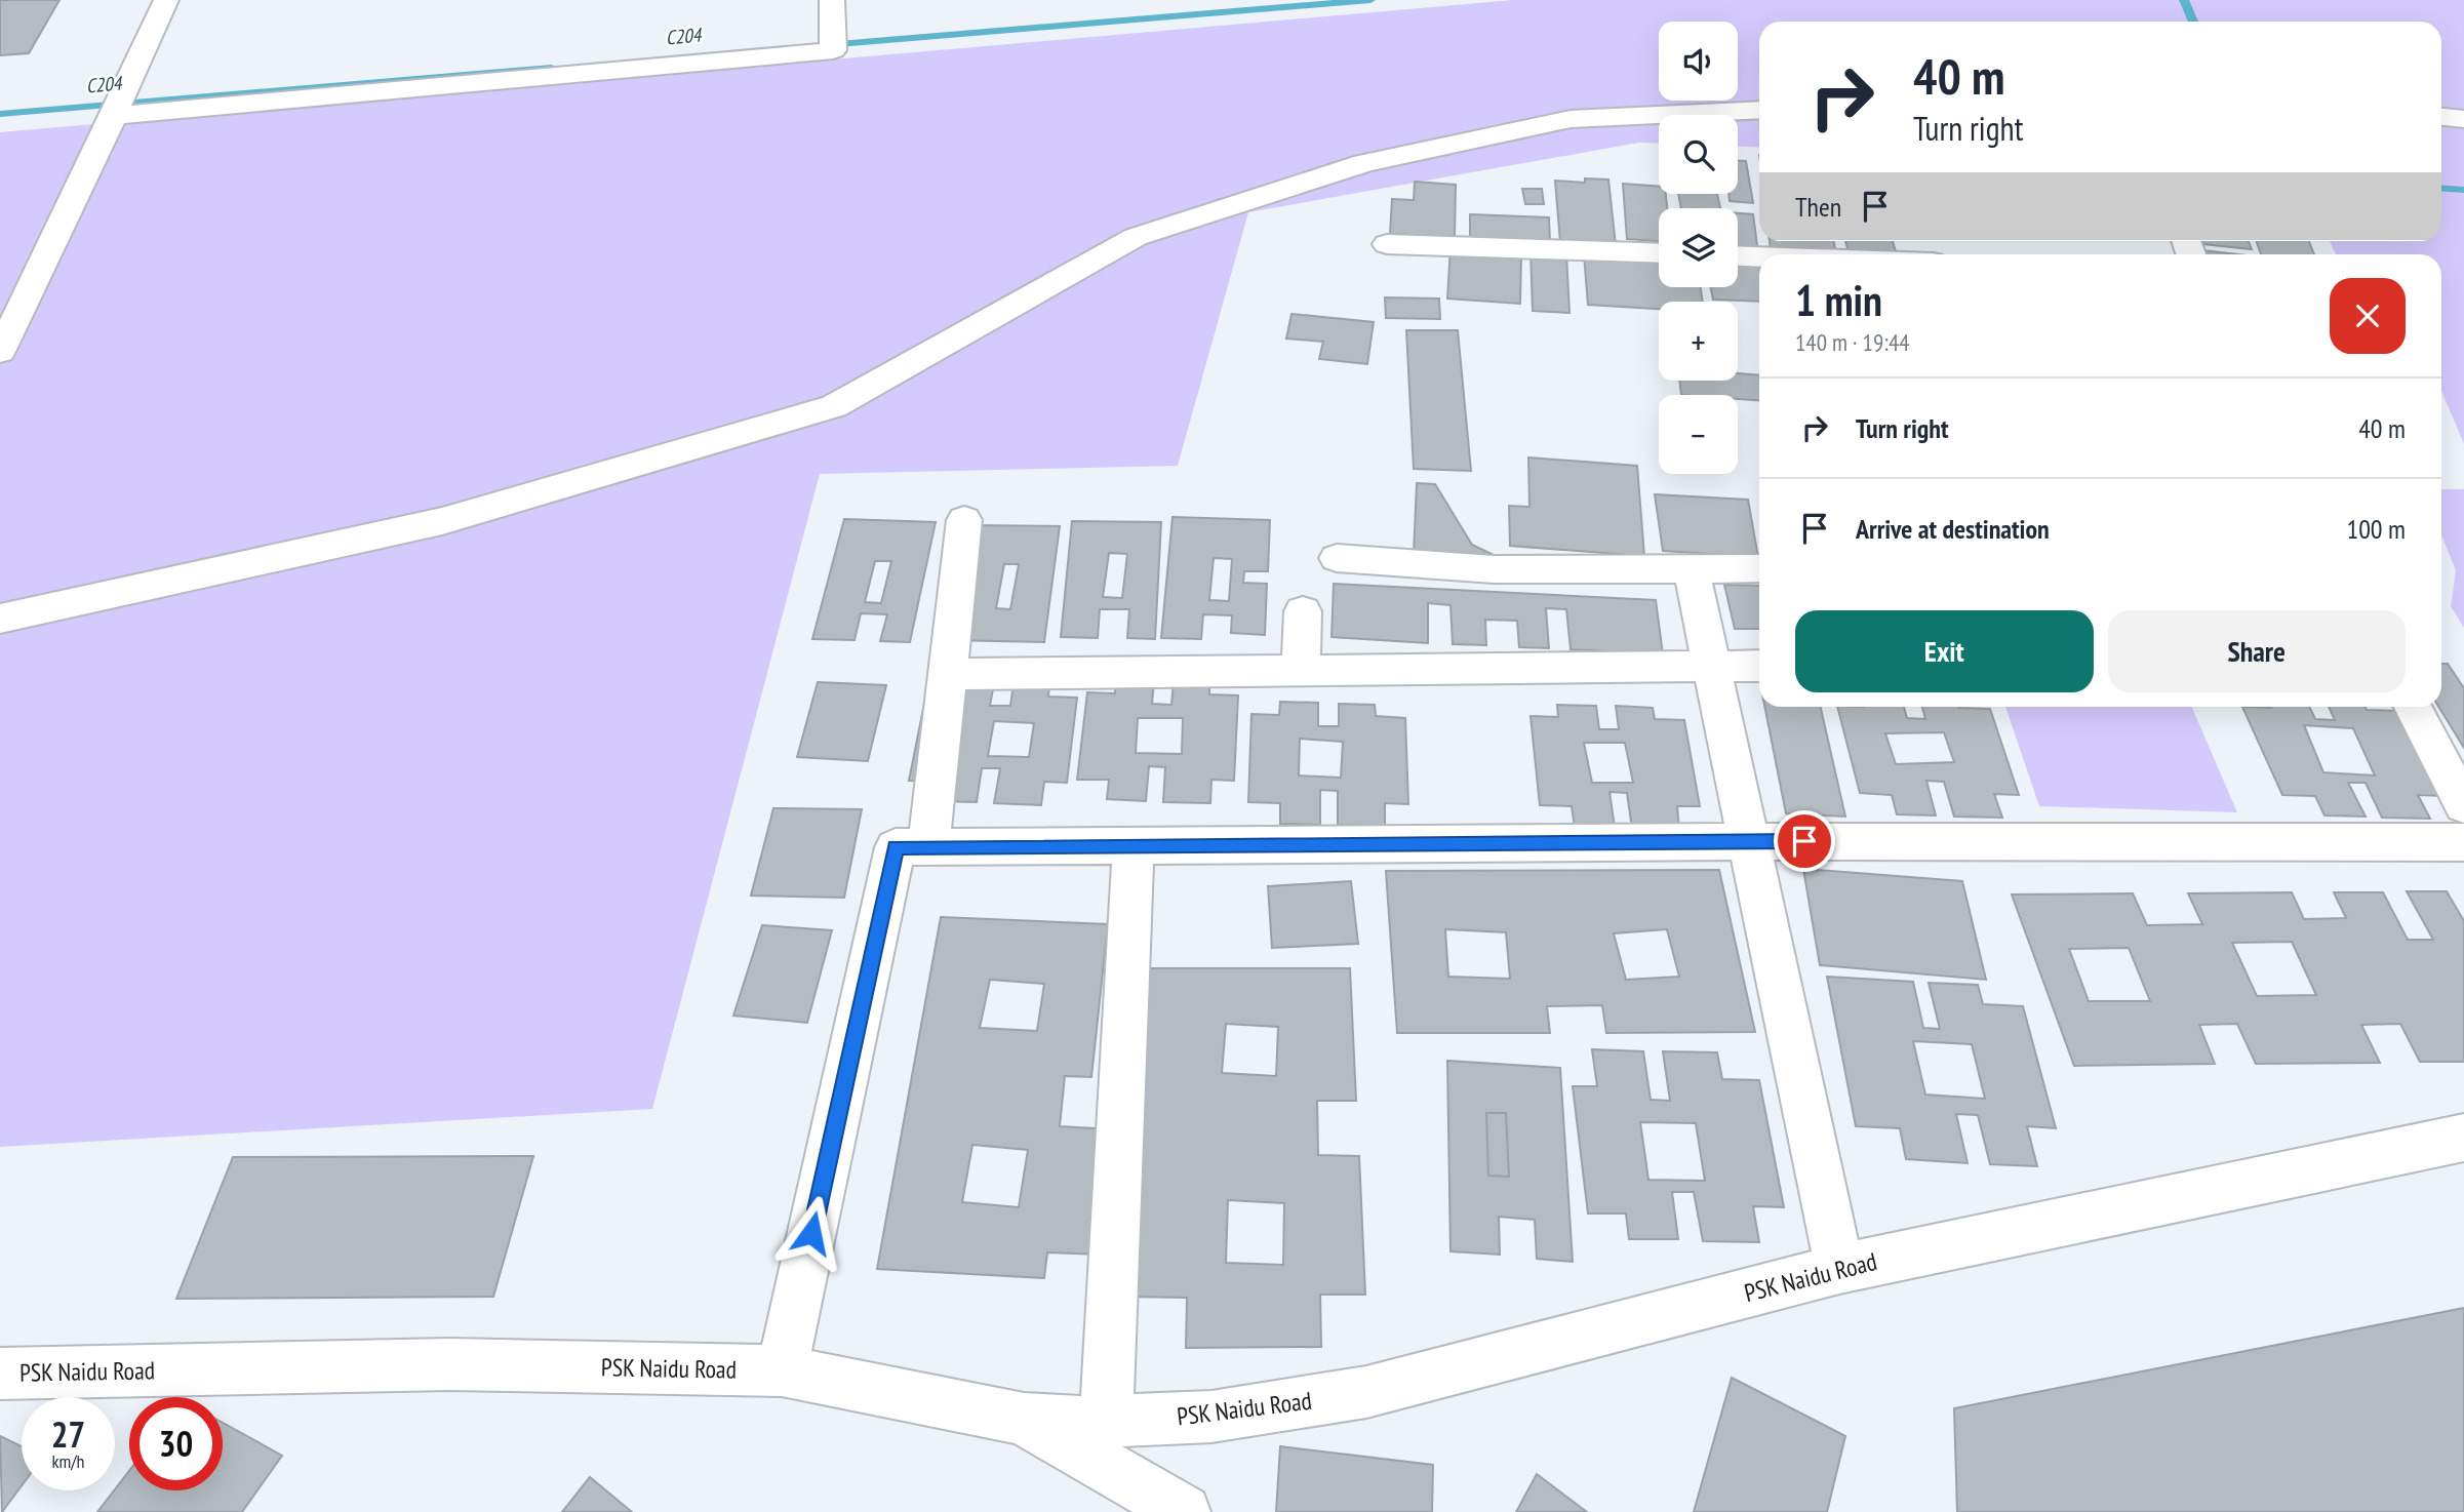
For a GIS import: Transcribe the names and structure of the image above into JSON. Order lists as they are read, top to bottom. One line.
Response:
{"streets":{"street":["PSK Naidu Road"]},"water":["C204"],"page":{"map_buttons":["+","−"],"turn":["40 m","Turn right"],"then":"Then","heading":["1 min","140 m · 19:44"],"list":[{"name":"Turn right","value":"40 m"},{"name":"Arrive at destination","value":"100 m"}],"buttons":["Exit","Share"],"speed":"27 km/h","limit":"30"}}
